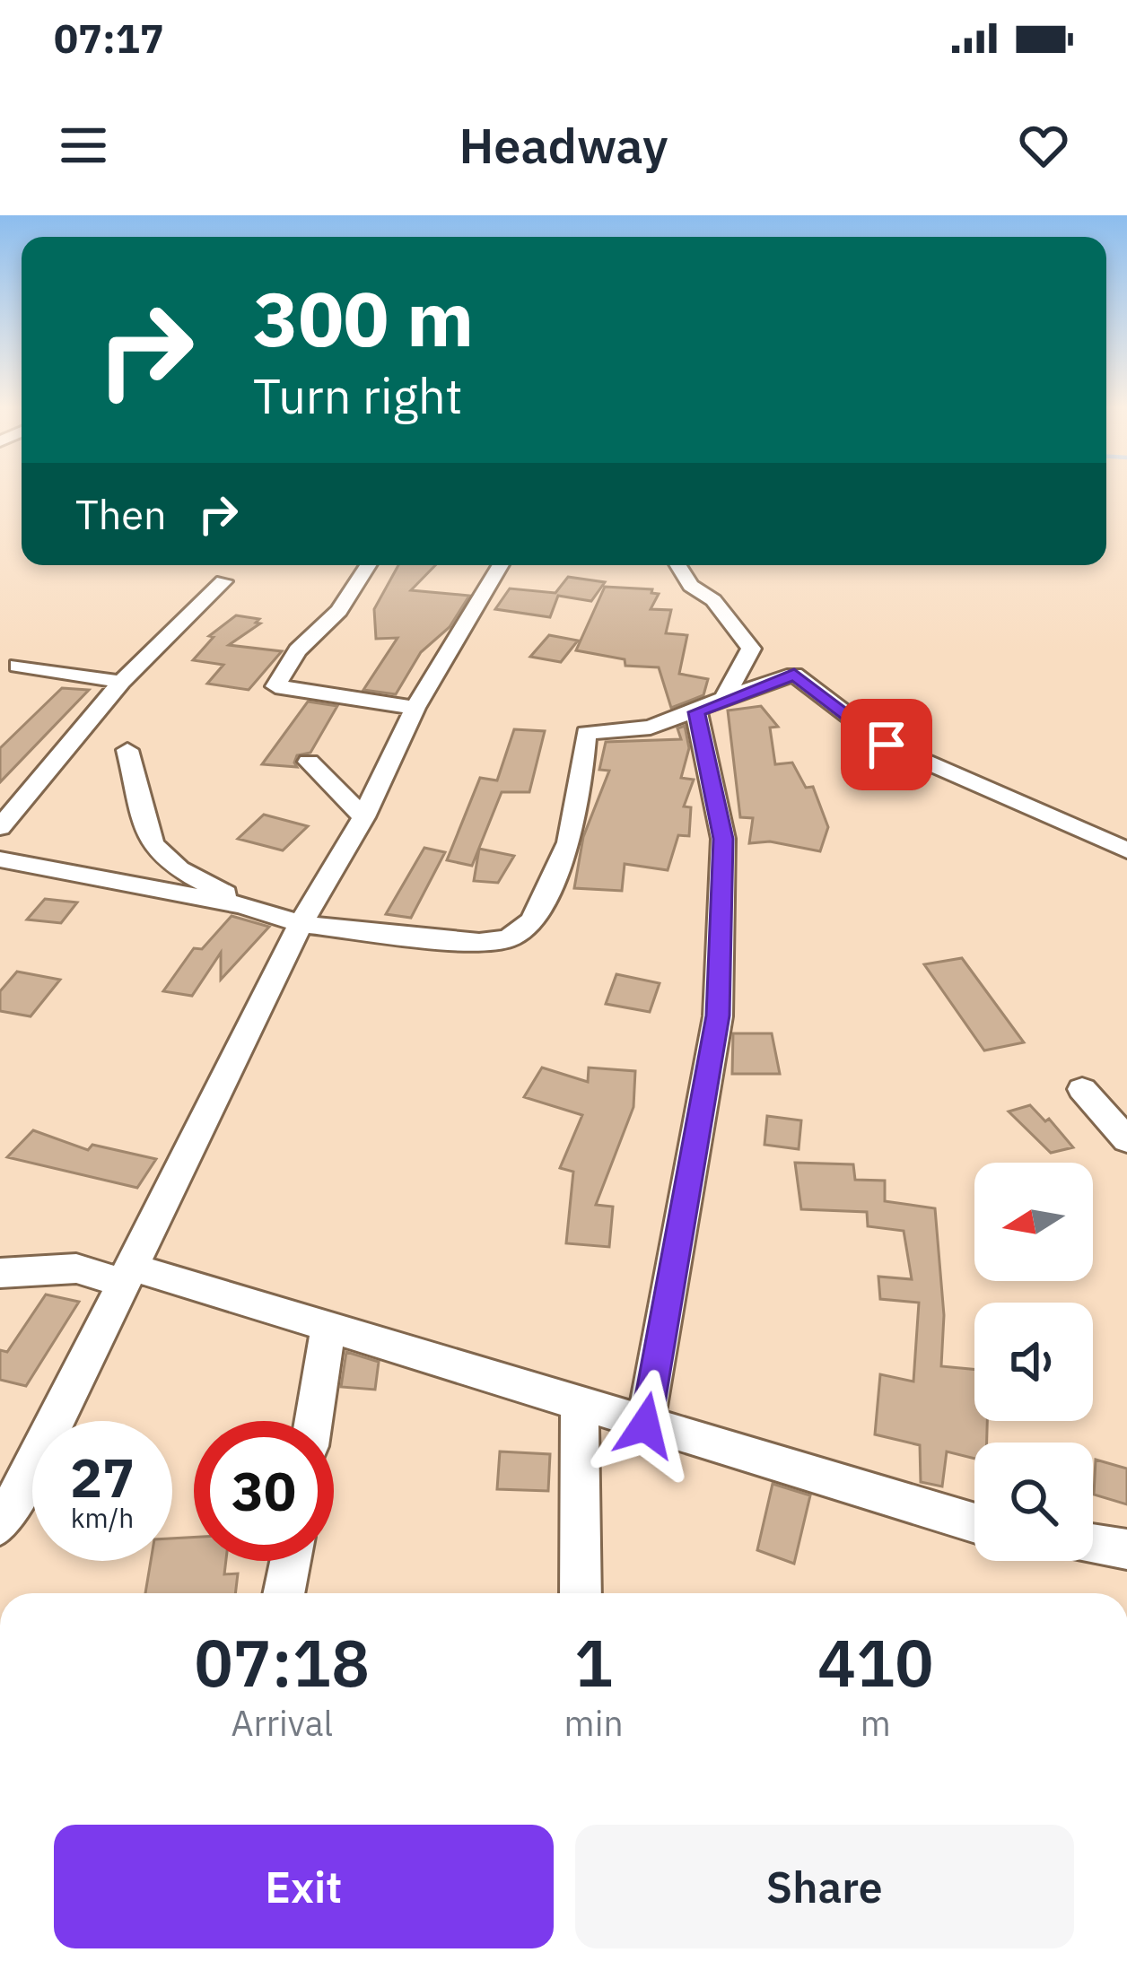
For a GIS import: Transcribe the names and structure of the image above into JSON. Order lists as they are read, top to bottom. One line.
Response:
{"north":"left","page":{"status":"07:17","header":"Headway","turn":["300 m","Turn right"],"then":"Then","speed":"27 km/h","limit":"30","eta":["07:18","Arrival","1","min","410","m"],"buttons":["Exit","Share"]}}
